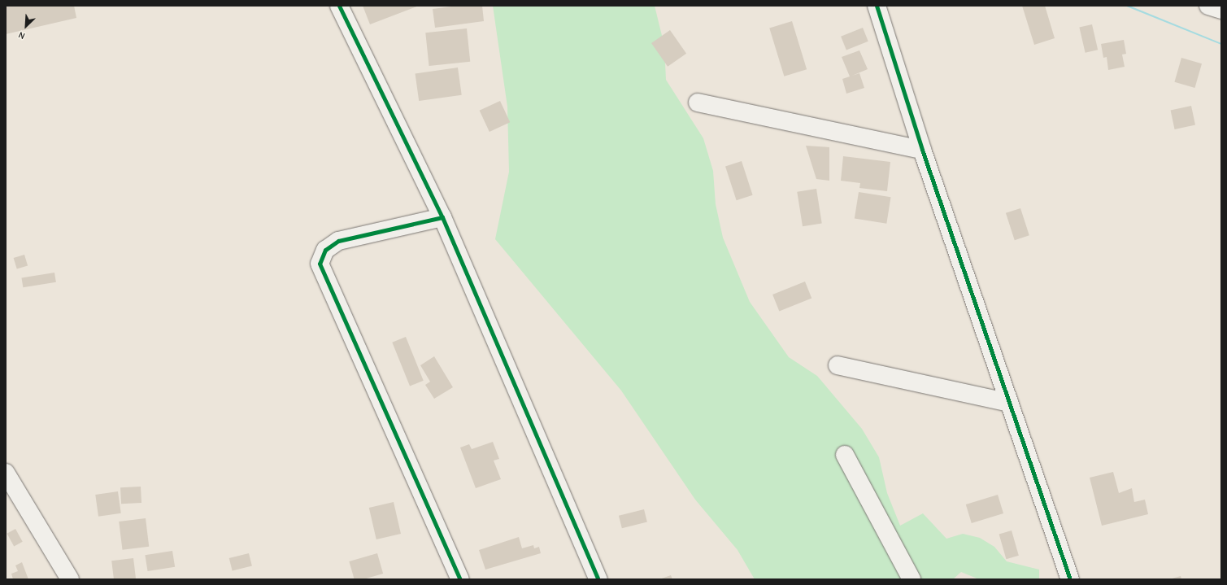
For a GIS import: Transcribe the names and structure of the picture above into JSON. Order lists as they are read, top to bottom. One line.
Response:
{"north":"bottom left"}
